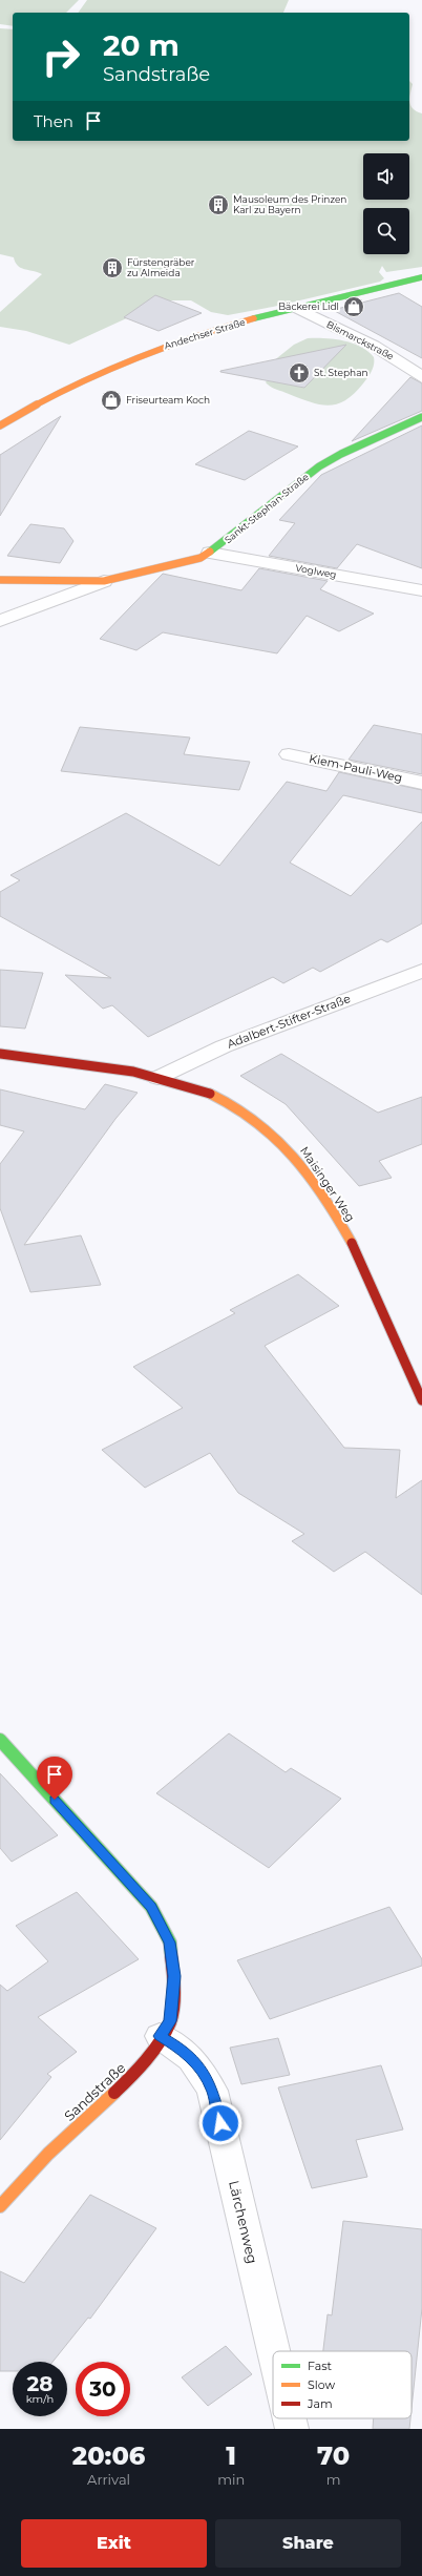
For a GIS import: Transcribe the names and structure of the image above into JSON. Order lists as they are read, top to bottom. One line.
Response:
{"streets":{"street":["Andechser Straße","Bismarckstraße","Sankt-Stephan-Straße","Voglweg","Kiem-Pauli-Weg","Adalbert-Stifter-Straße","Maisinger Weg","Sandstraße","Lärchenweg"]},"crossings":[["Andechser Straße","Bismarckstraße"],["Sankt-Stephan-Straße","Voglweg"],["Adalbert-Stifter-Straße","Maisinger Weg"],["Sandstraße","Lärchenweg"]],"places":{"building":["Mausoleum des Prinzen Karl zu Bayern","Fürstengräber zu Almeida"],"shop":["Bäckerei Lidl","Friseurteam Koch"],"church":["St. Stephan"]},"legend":["Fast","Slow","Jam"],"page":{"turn":["20 m","Sandstraße"],"then":"Then","speed":"28 km/h","limit":"30","eta":["20:06","Arrival","1","min","70","m"],"buttons":["Exit","Share"]}}
